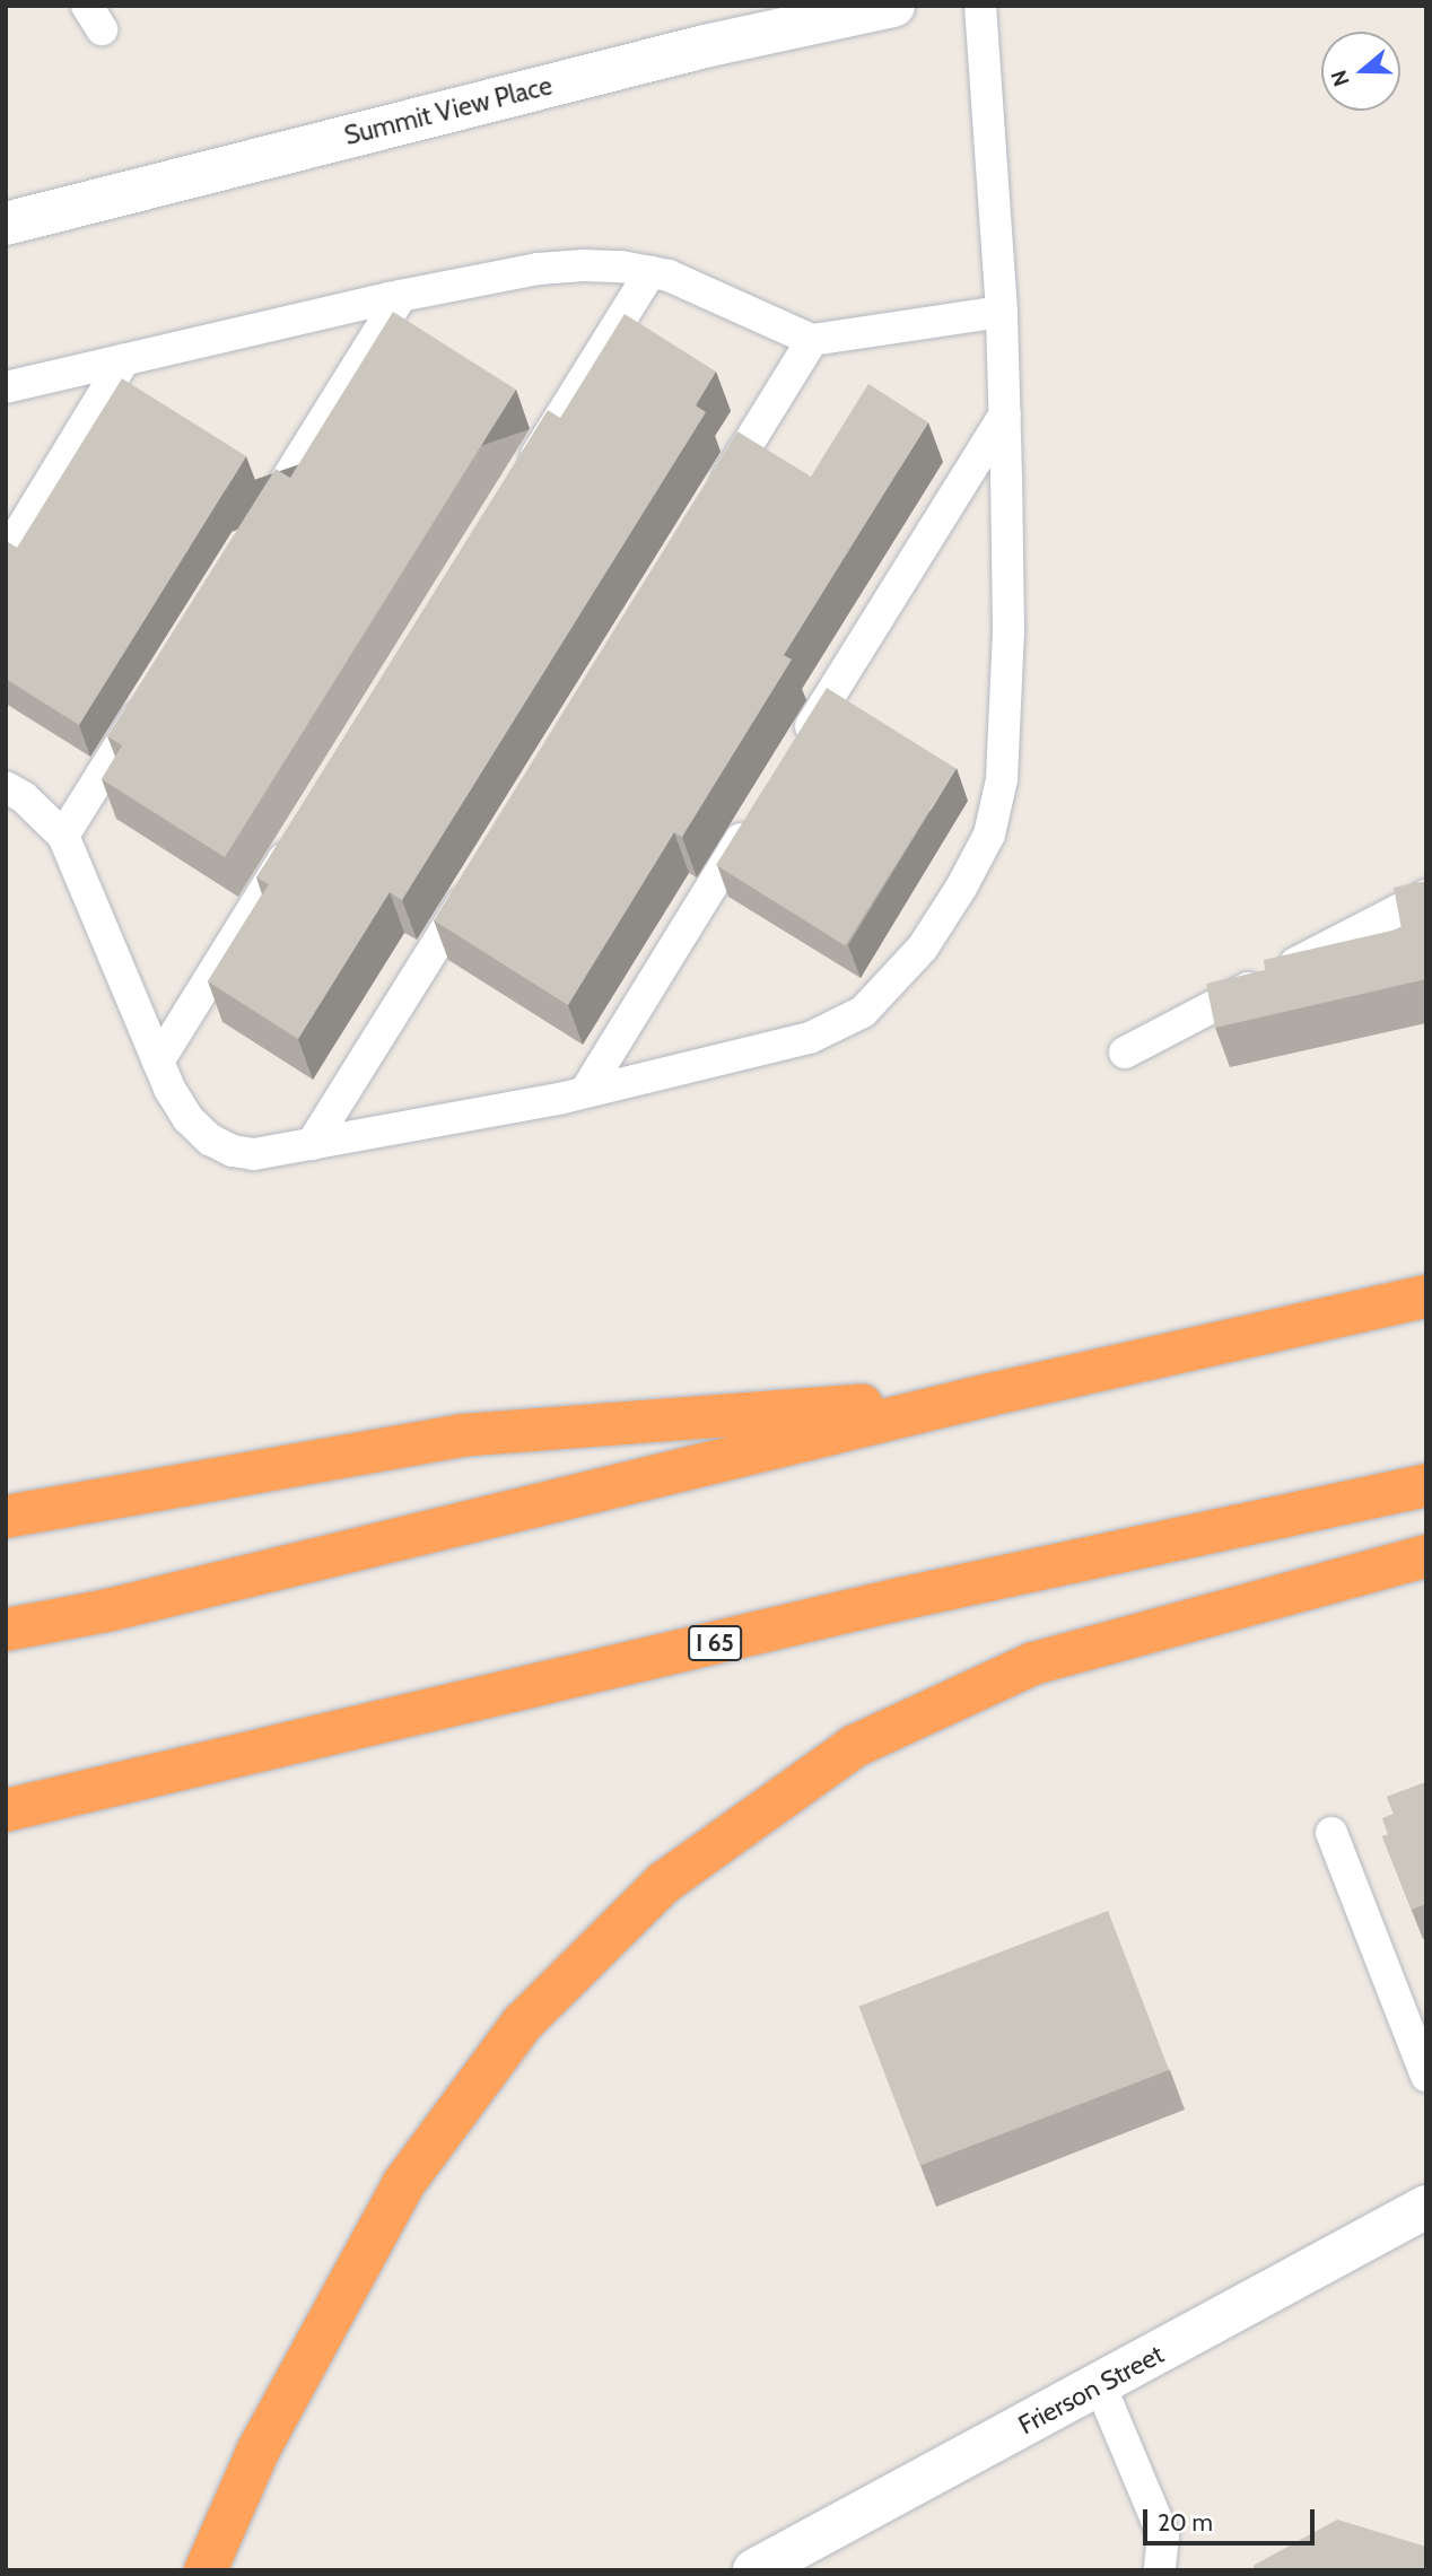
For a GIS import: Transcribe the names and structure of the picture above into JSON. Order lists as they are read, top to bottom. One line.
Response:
{"streets":{"highway":["I 65"],"street":["Summit View Place","Frierson Street"]},"scale_bar":"20 m","north":"left"}
